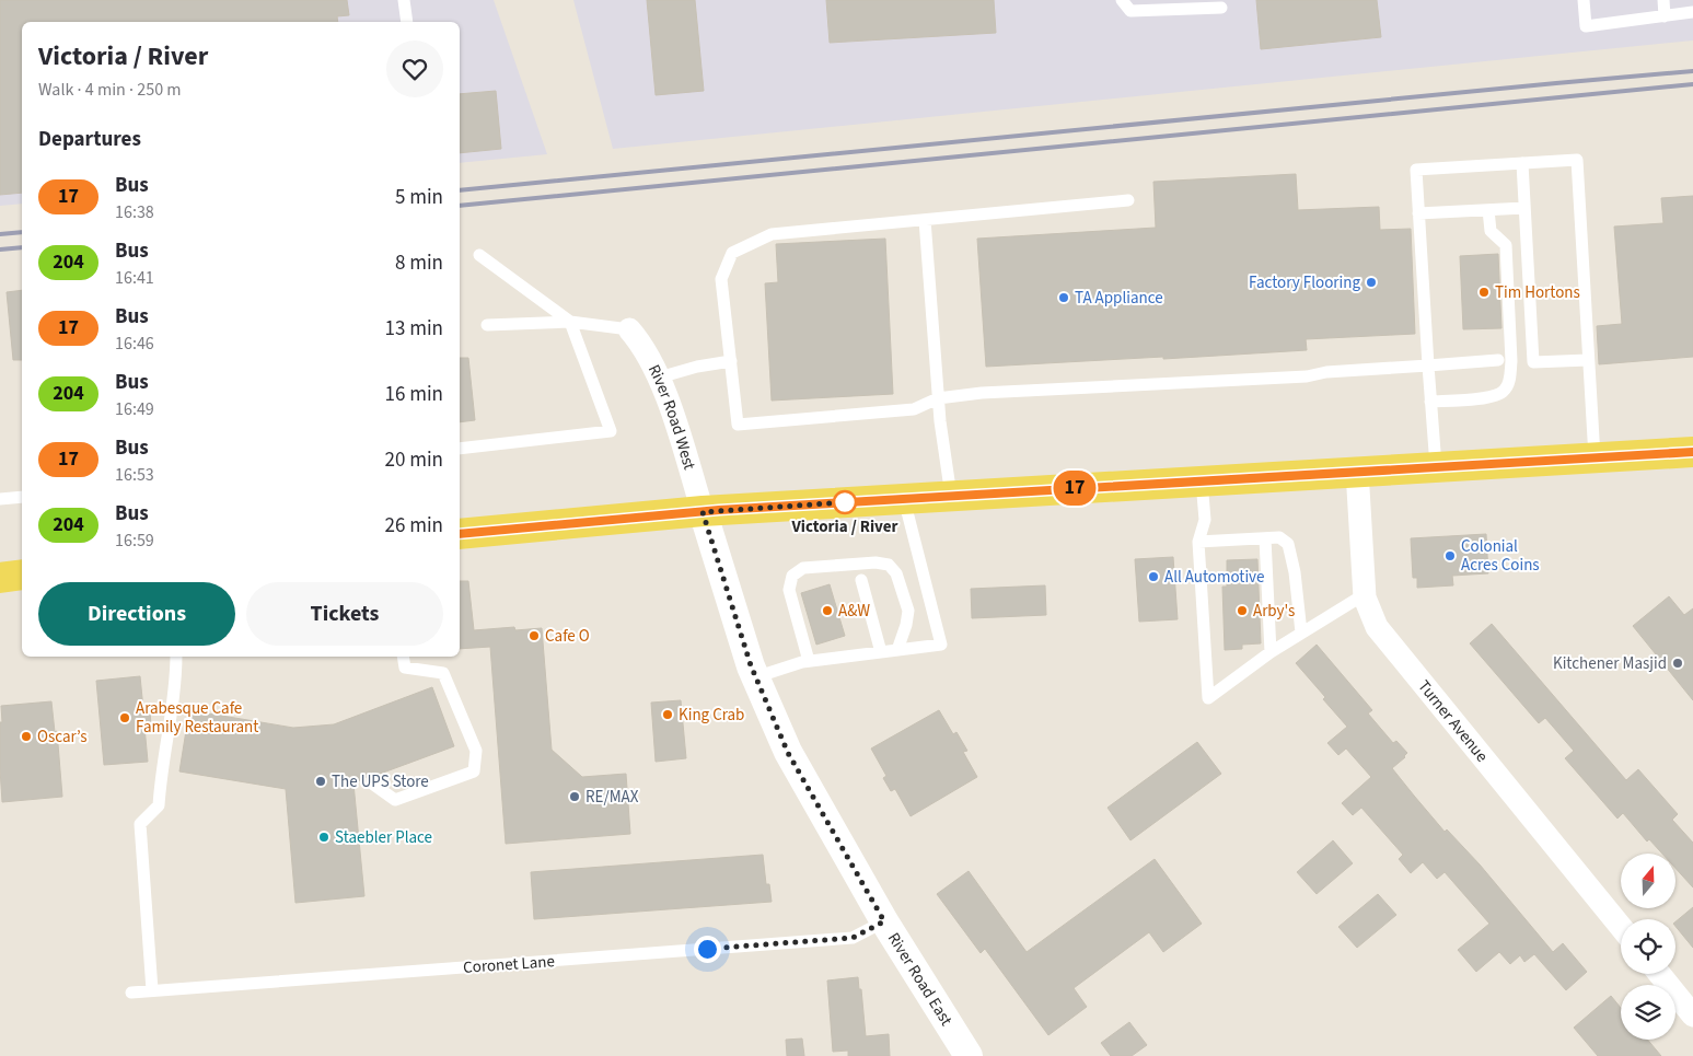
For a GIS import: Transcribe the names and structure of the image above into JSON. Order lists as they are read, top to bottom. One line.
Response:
{"streets":{"street":["River Road West","Turner Avenue","River Road East"],"lane":["Coronet Lane"]},"crossings":[["River Road West","River Road East"],["Coronet Lane","River Road East"]],"places":["Factory Flooring","Tim Hortons","TA Appliance","Victoria / River","Colonial Acres Coins","All Automotive","A&W","Arby's","Cafe O","Kitchener Masjid","King Crab","Arabesque Cafe Family Restaurant","Oscar’s","The UPS Store","RE/MAX","Staebler Place"],"lines":["bus line 17"],"north":"top","page":{"on_map":"17","heading":[["Victoria / River","Walk · 4 min · 250 m"],"Departures"],"list":[{"mark":"17","name":"Bus","note":"16:38","value":"5 min"},{"mark":"204","name":"Bus","note":"16:41","value":"8 min"},{"mark":"17","name":"Bus","note":"16:46","value":"13 min"},{"mark":"204","name":"Bus","note":"16:49","value":"16 min"},{"mark":"17","name":"Bus","note":"16:53","value":"20 min"},{"mark":"204","name":"Bus","note":"16:59","value":"26 min"}],"buttons":["Directions","Tickets"]}}
